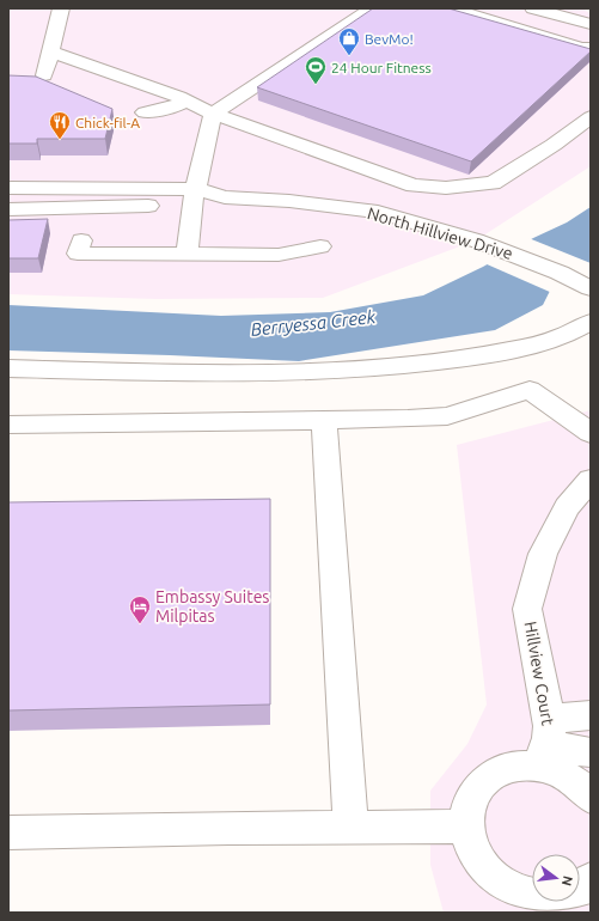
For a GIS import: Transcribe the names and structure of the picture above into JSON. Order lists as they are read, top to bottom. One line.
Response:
{"streets":{"street":["North Hillview Drive","Hillview Court"]},"water":["Berryessa Creek"],"places":{"shop":["BevMo!"],"sports":["24 Hour Fitness"],"restaurant":["Chick-fil-A"],"hotel":["Embassy Suites Milpitas"]},"north":"right"}
